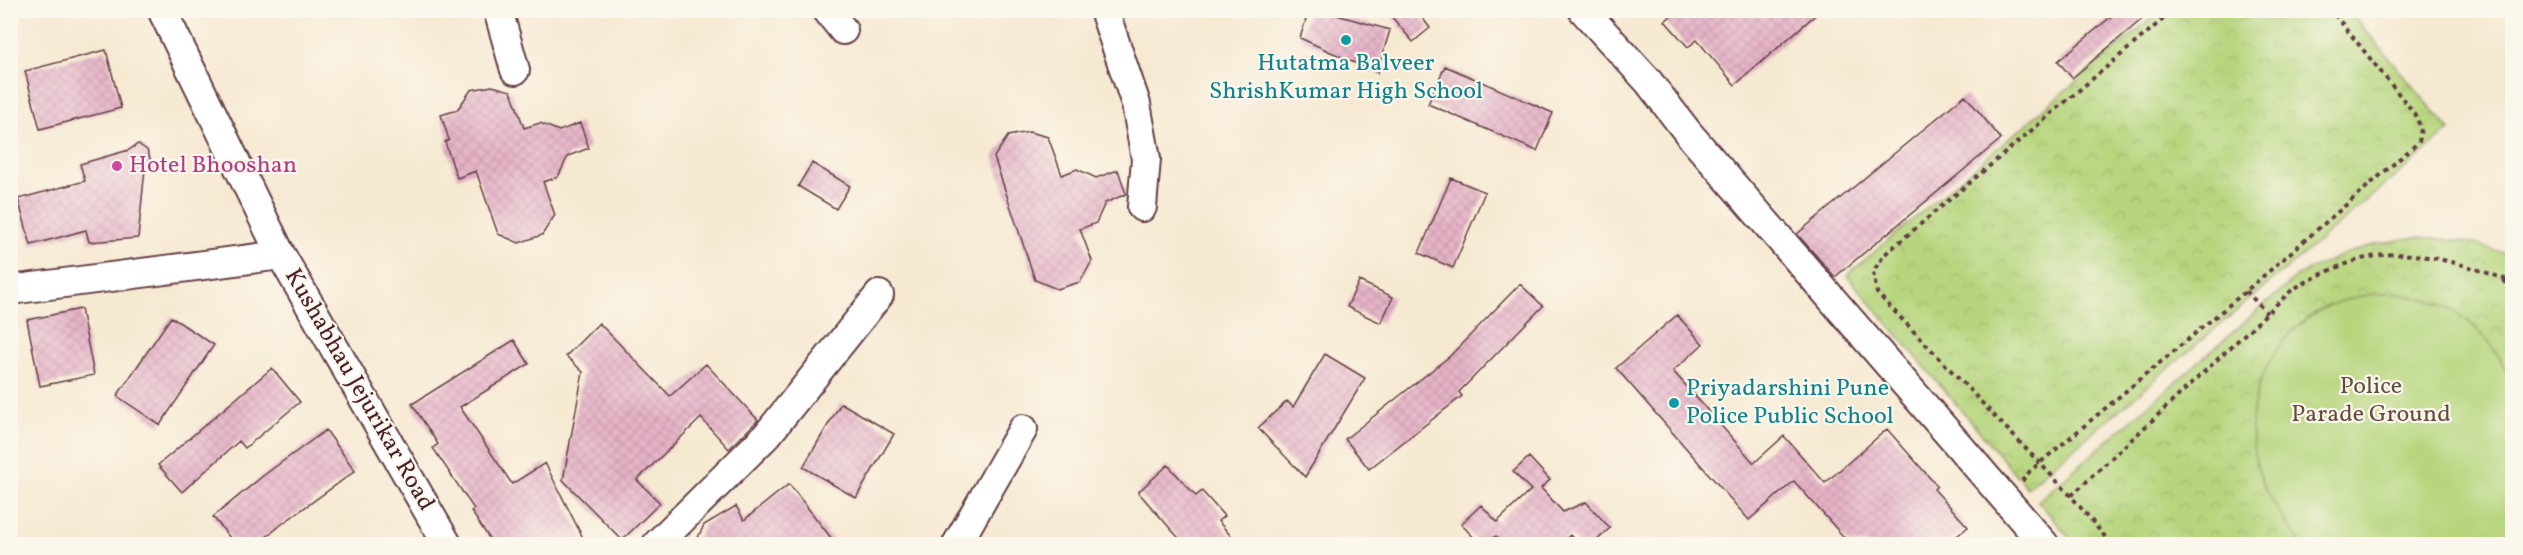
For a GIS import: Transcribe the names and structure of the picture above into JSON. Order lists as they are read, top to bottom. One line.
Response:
{"streets":{"street":["Kushabhau Jejurikar Road"]},"parks":["Police Parade Ground"],"places":["Hutatma Balveer ShrishKumar High School","Hotel Bhooshan","Priyadarshini Pune Police Public School"]}
